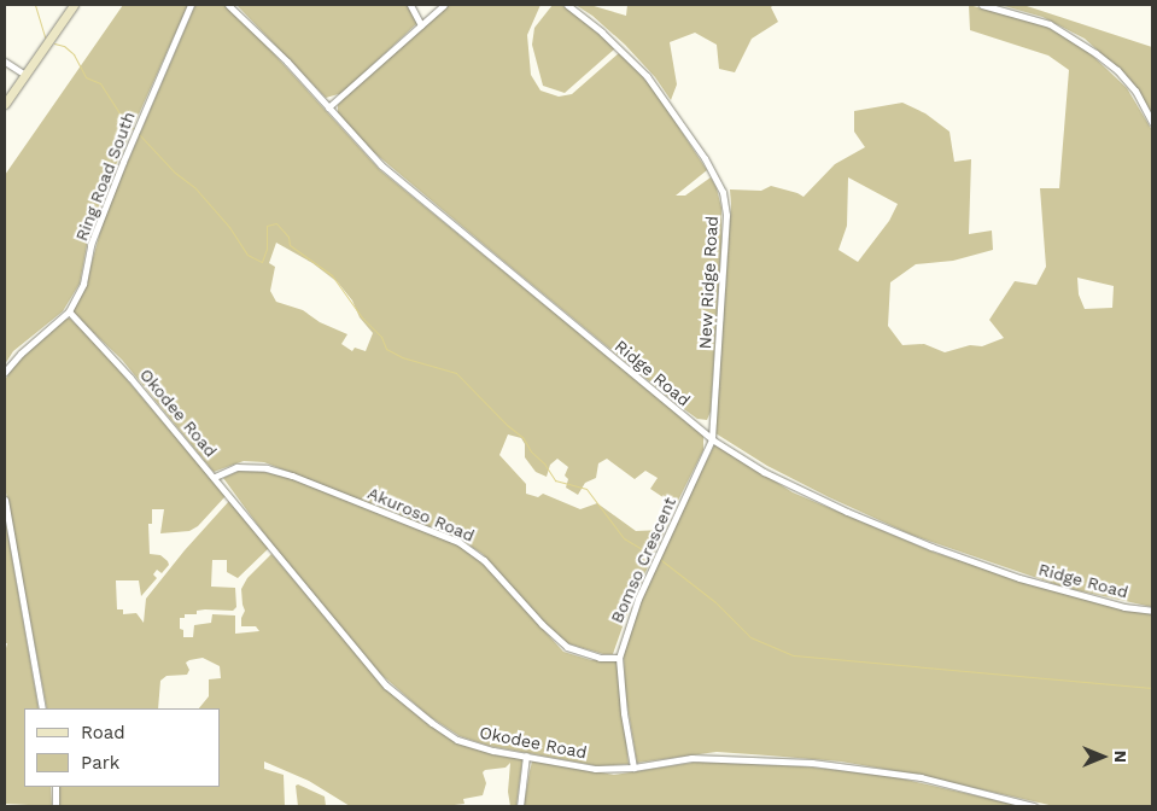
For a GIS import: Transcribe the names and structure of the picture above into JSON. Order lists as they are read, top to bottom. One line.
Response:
{"streets":{"street":["Ring Road South","New Ridge Road","Ridge Road","Okodee Road","Akuroso Road","Bomso Crescent"]},"crossings":[["Ring Road South","Okodee Road"],["New Ridge Road","Ridge Road"],["New Ridge Road","Bomso Crescent"],["Ridge Road","Bomso Crescent"],["Okodee Road","Akuroso Road"],["Okodee Road","Bomso Crescent"],["Akuroso Road","Bomso Crescent"]],"legend":["Road","Park"],"north":"right"}
